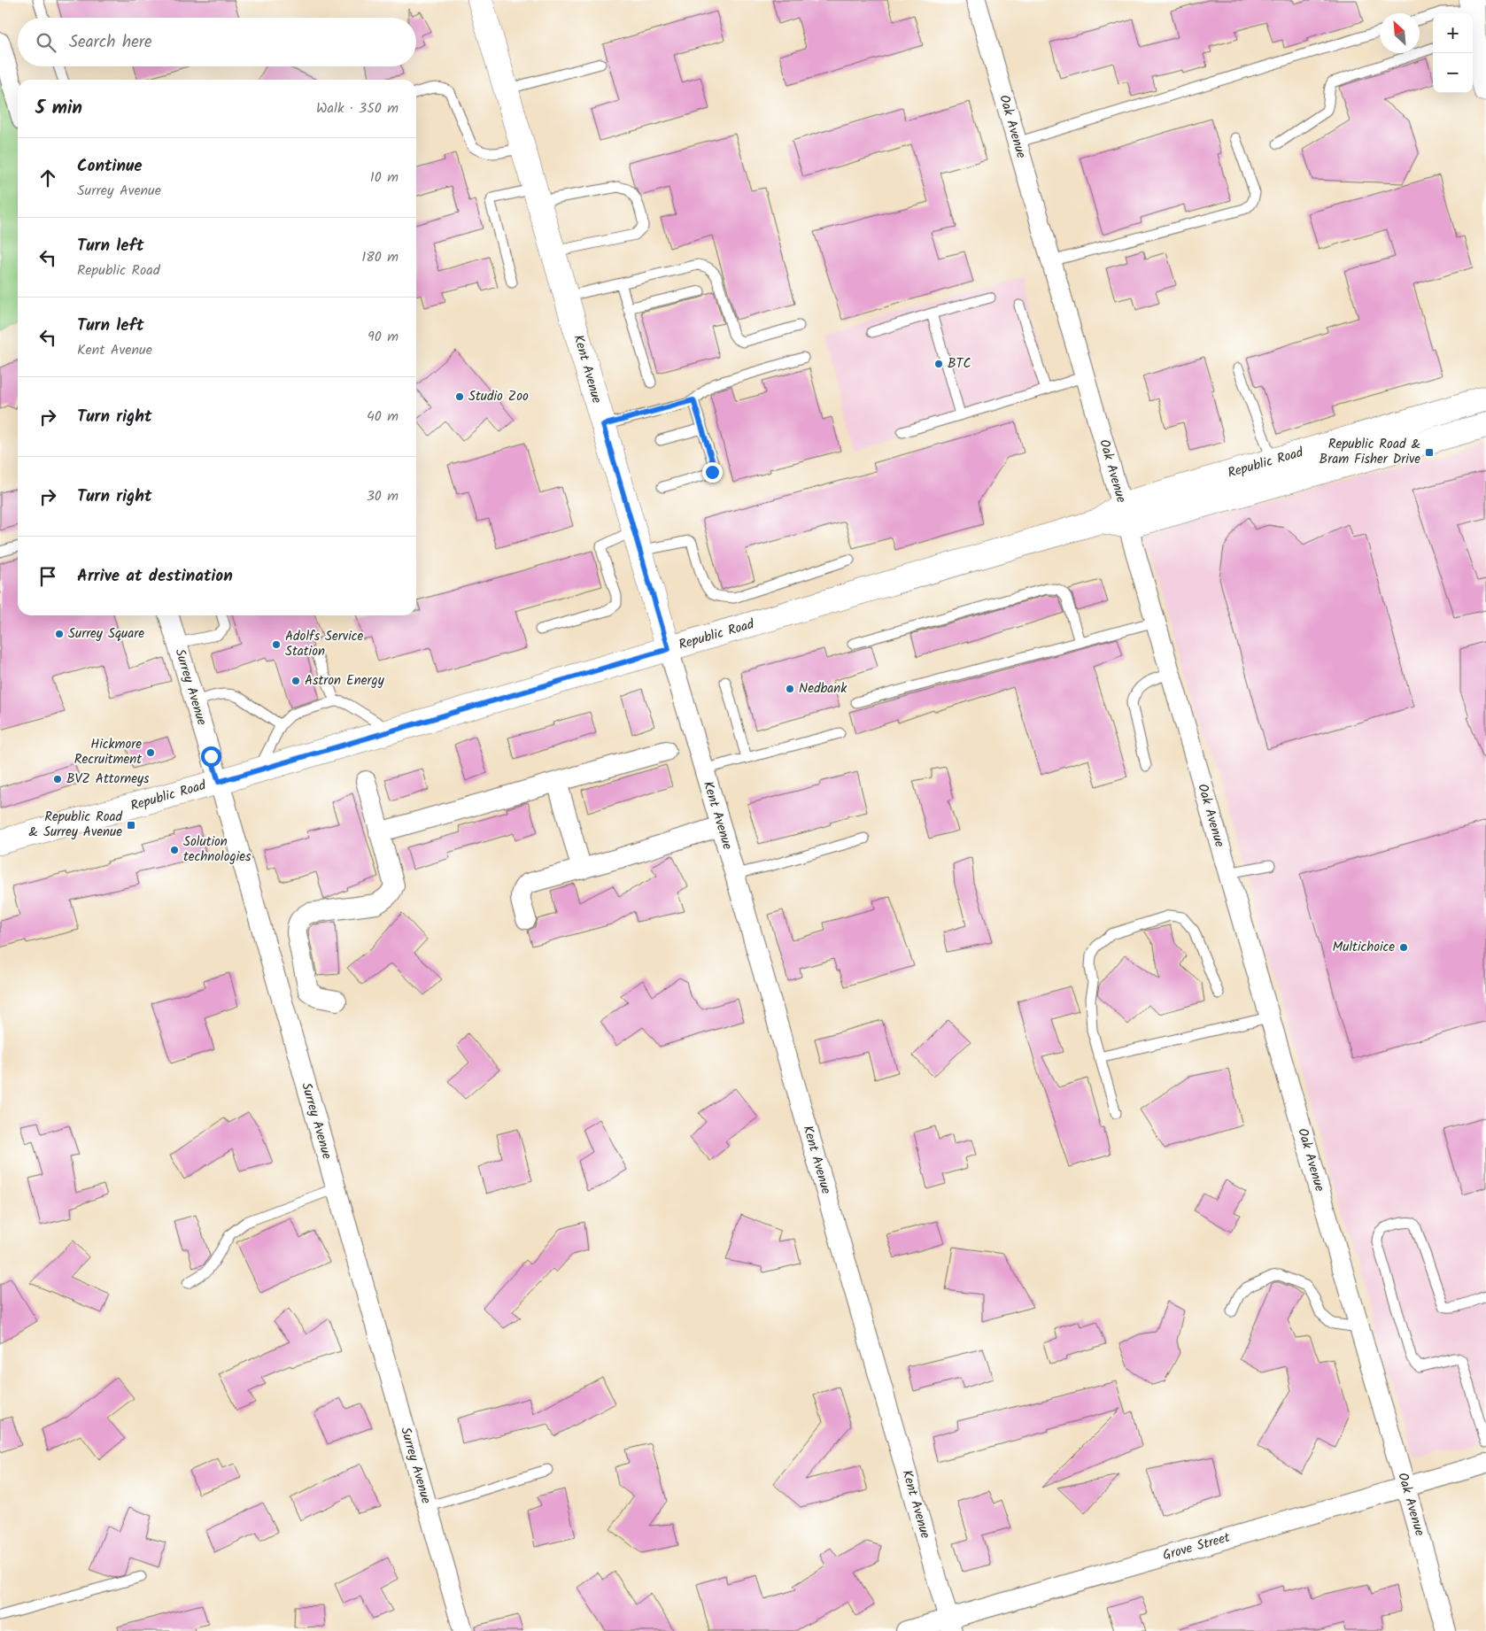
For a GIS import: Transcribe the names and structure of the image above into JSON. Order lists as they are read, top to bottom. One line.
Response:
{"streets":{"main road":["Kent Avenue","Republic Road"],"street":["Oak Avenue","Surrey Avenue","Grove Street"]},"crossings":[["Oak Avenue","Republic Road"],["Oak Avenue","Grove Street"],["Kent Avenue","Republic Road"],["Kent Avenue","Grove Street"],["Republic Road","Surrey Avenue"]],"places":{"other":["BTC","Studio Zoo","Surrey Square","Adolfs Service Station","Astron Energy","Nedbank","Hickmore Recruitment","BVZ Attorneys","Solution technologies","Multichoice"],"transit":["Republic Road & Bram Fisher Drive","Republic Road & Surrey Avenue"]},"north":"top left","page":{"map_buttons":["+","−"],"search":"Search here","heading":["5 min","Walk · 350 m"],"list":[["Continue","Surrey Avenue","10 m"],["Turn left","Republic Road","180 m"],["Turn left","Kent Avenue","90 m"],["Turn right","40 m"],["Turn right","30 m"],"Arrive at destination"]}}
